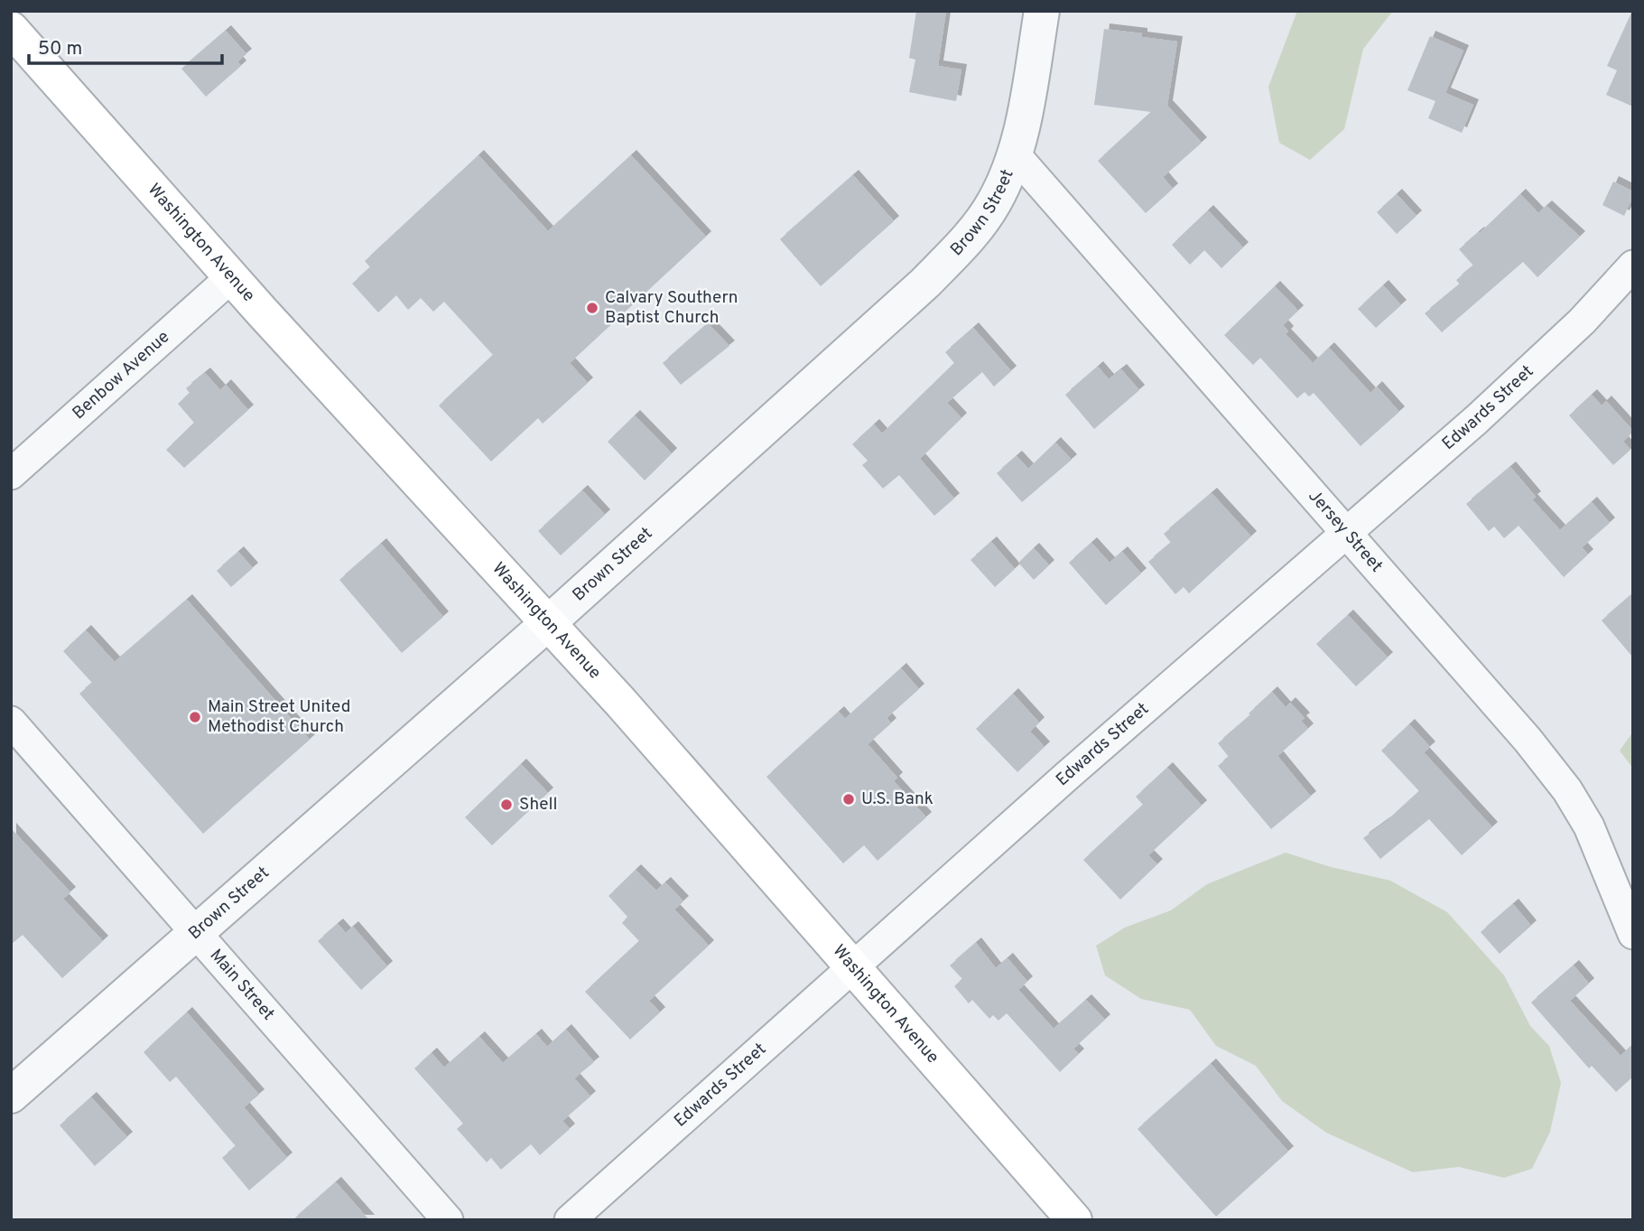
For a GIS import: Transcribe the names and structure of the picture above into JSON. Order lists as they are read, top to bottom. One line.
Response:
{"streets":{"main road":["Washington Avenue"],"street":["Brown Street","Benbow Avenue","Edwards Street","Jersey Street","Main Street"]},"crossings":[["Brown Street","Washington Avenue"],["Brown Street","Jersey Street"],["Brown Street","Main Street"],["Washington Avenue","Benbow Avenue"],["Washington Avenue","Edwards Street"],["Edwards Street","Jersey Street"]],"places":["Calvary Southern Baptist Church","Main Street United Methodist Church","U.S. Bank","Shell"],"scale_bar":"50 m"}
